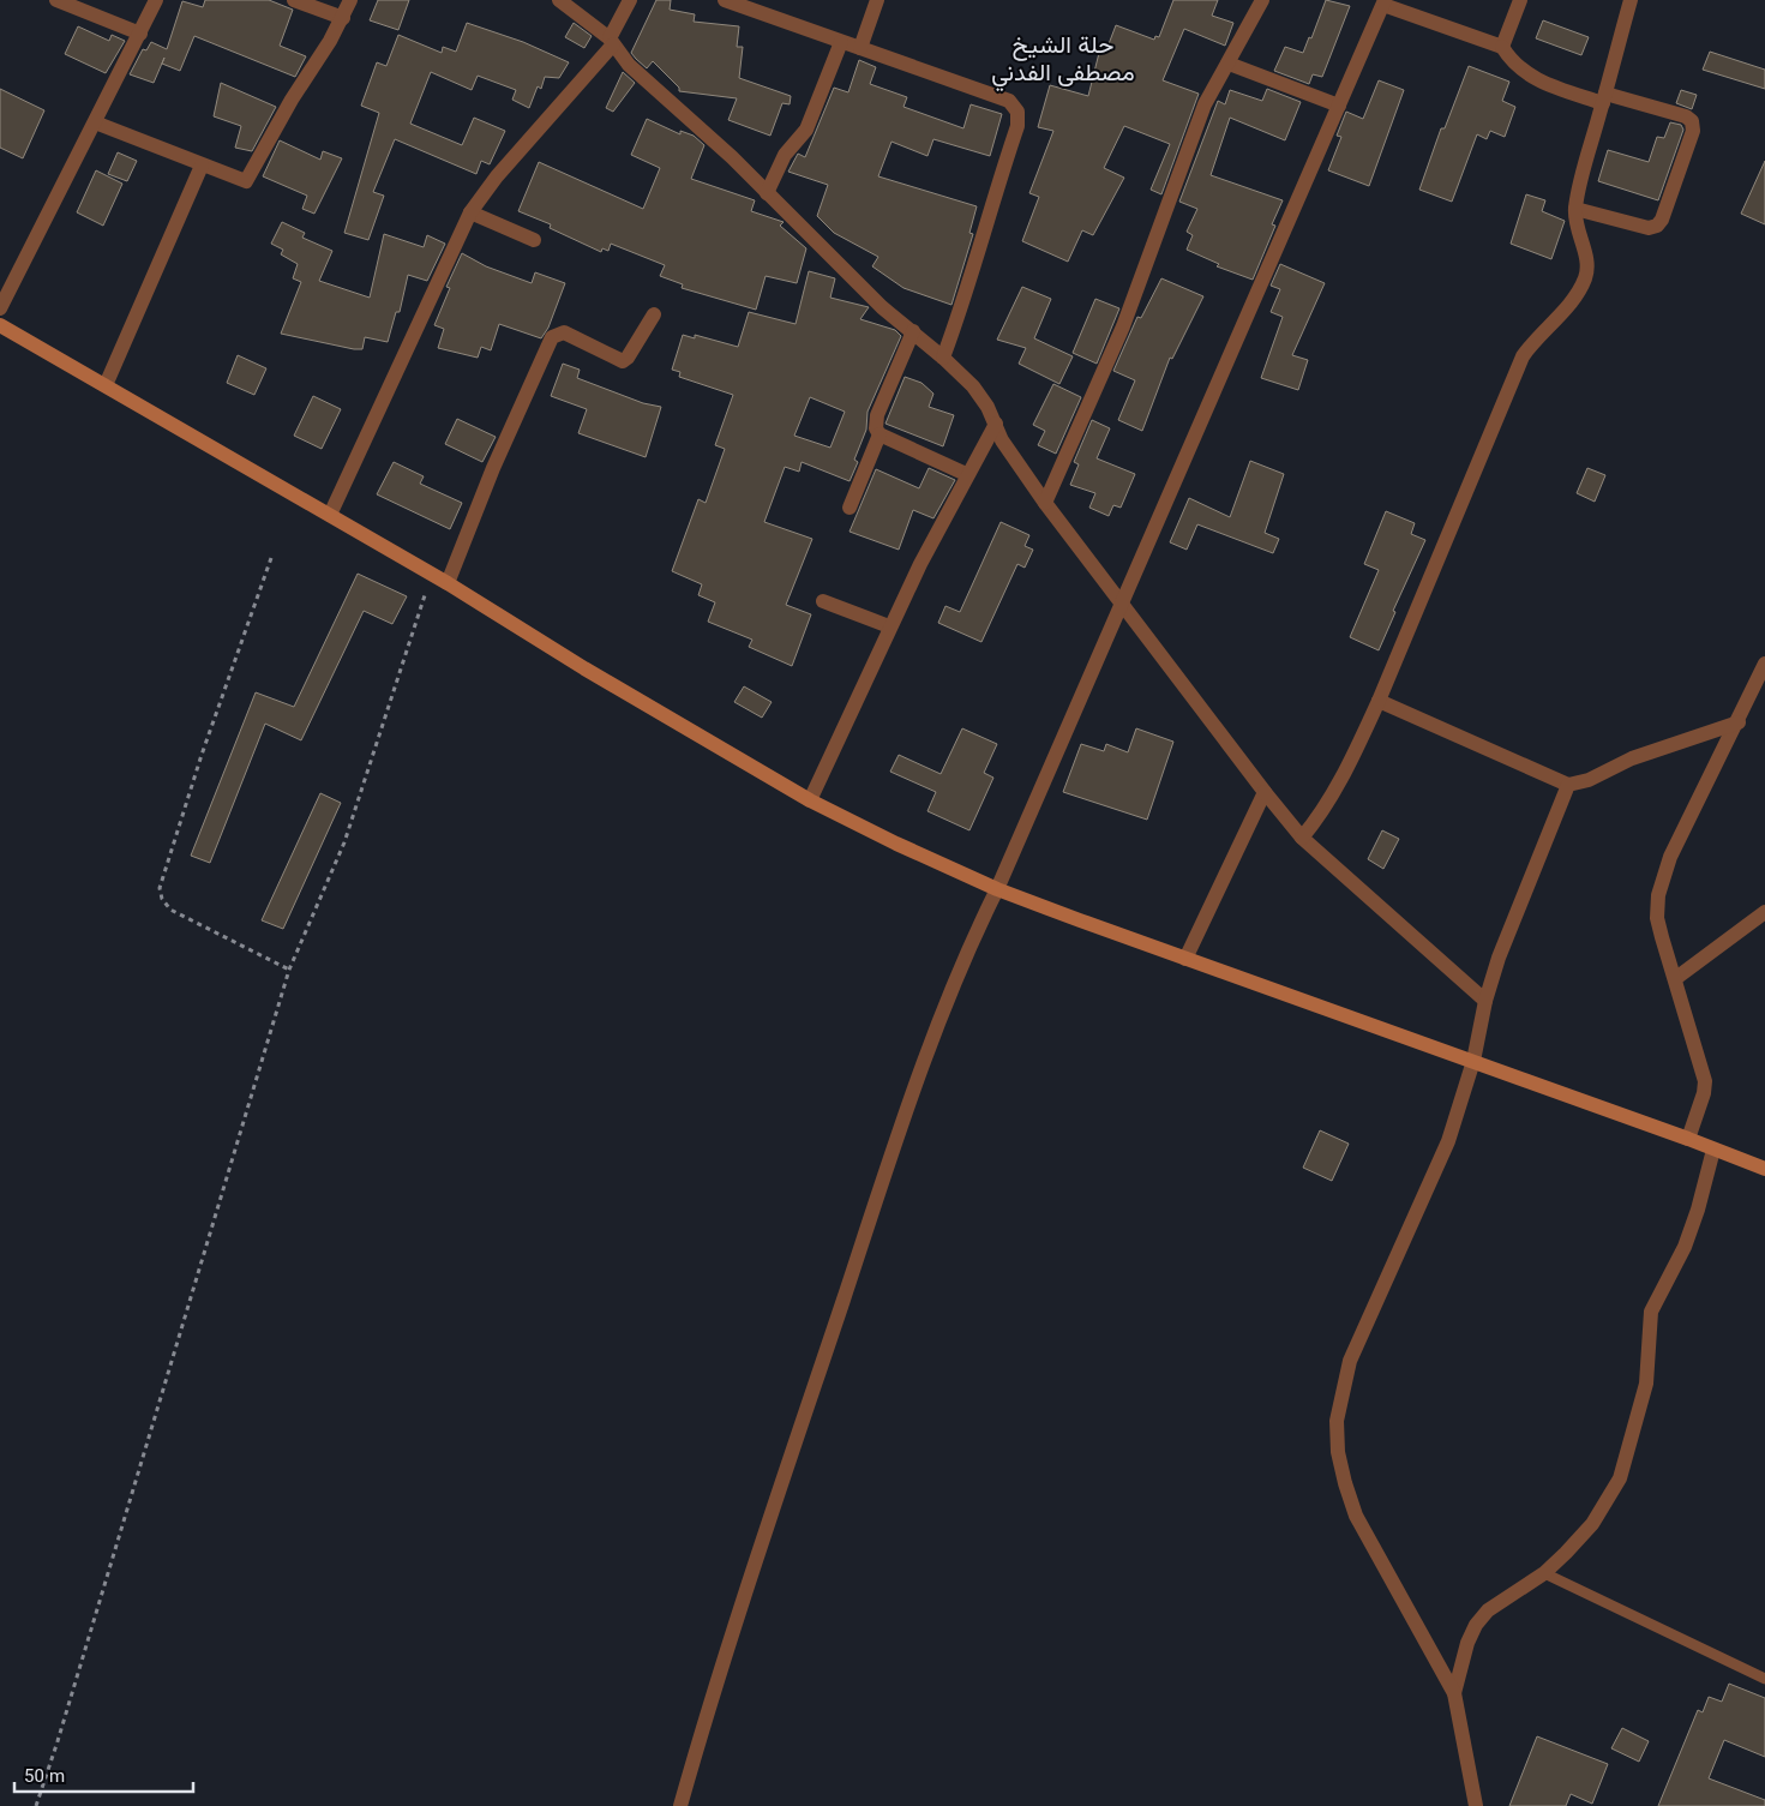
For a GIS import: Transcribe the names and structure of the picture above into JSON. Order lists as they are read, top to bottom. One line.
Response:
{"districts":["حلة الشيخ مصطفى الفدني"],"scale_bar":"50 m"}
